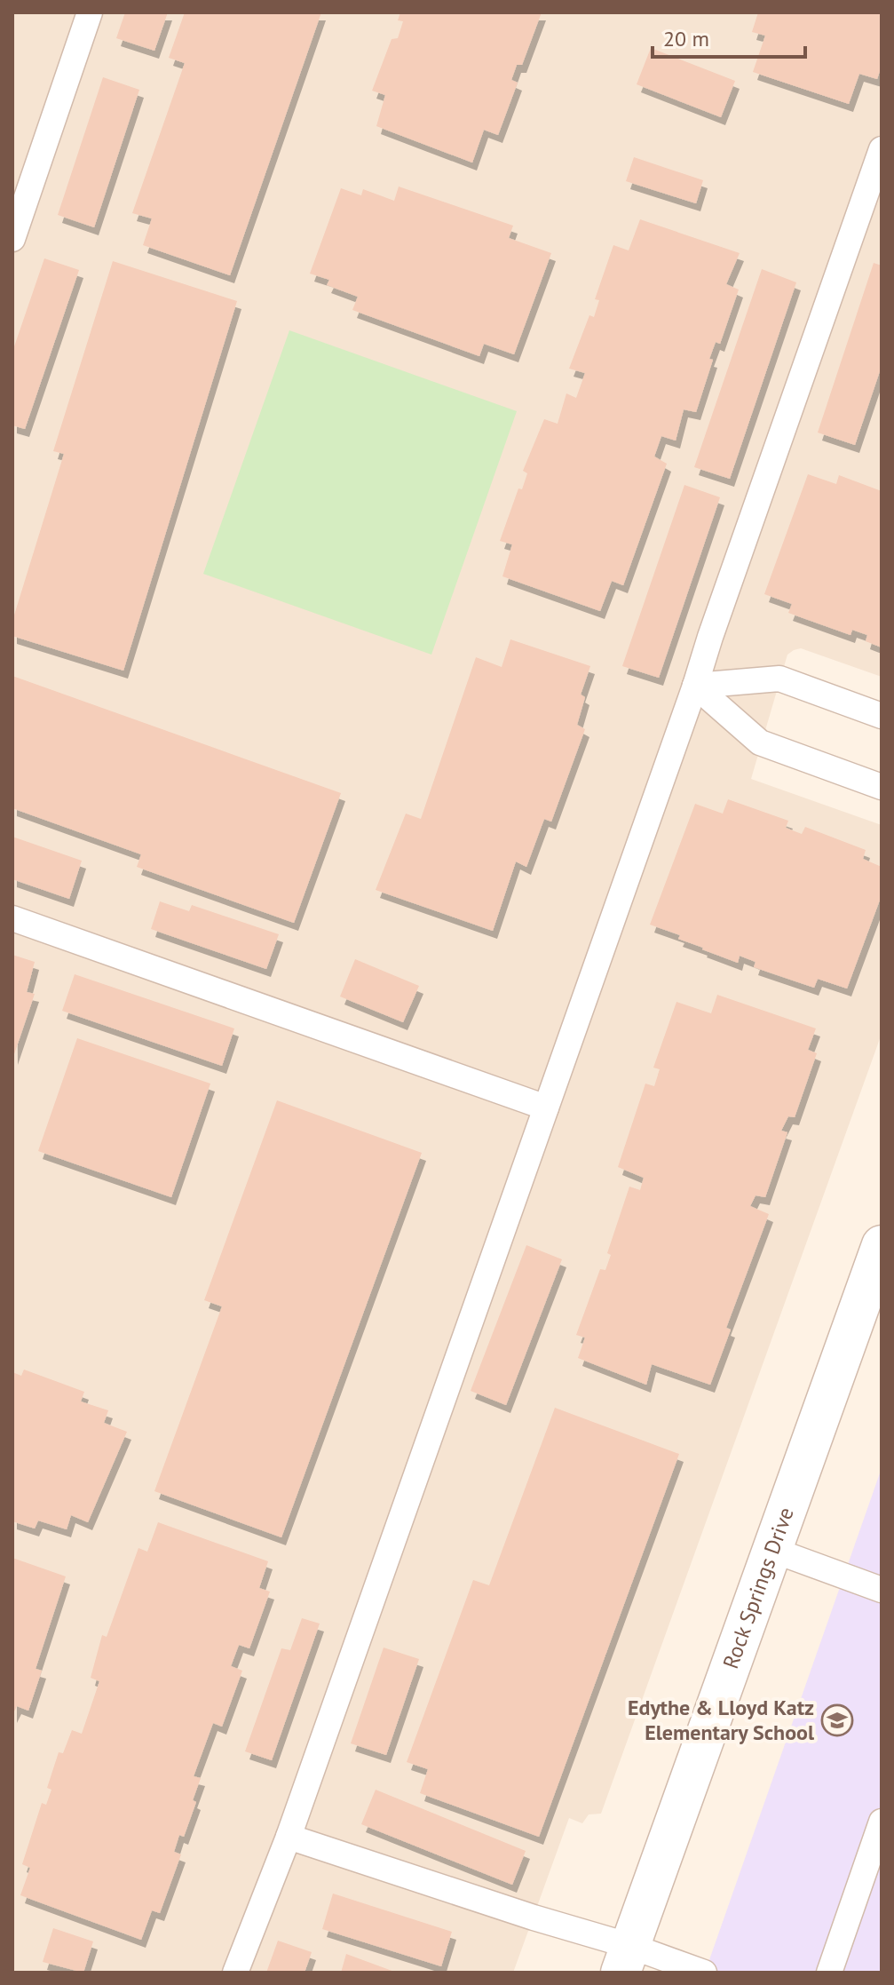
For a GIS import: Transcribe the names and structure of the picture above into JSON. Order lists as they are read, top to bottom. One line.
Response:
{"streets":{"street":["Rock Springs Drive"]},"places":{"school or university":["Edythe & Lloyd Katz Elementary School"]},"scale_bar":"20 m"}
